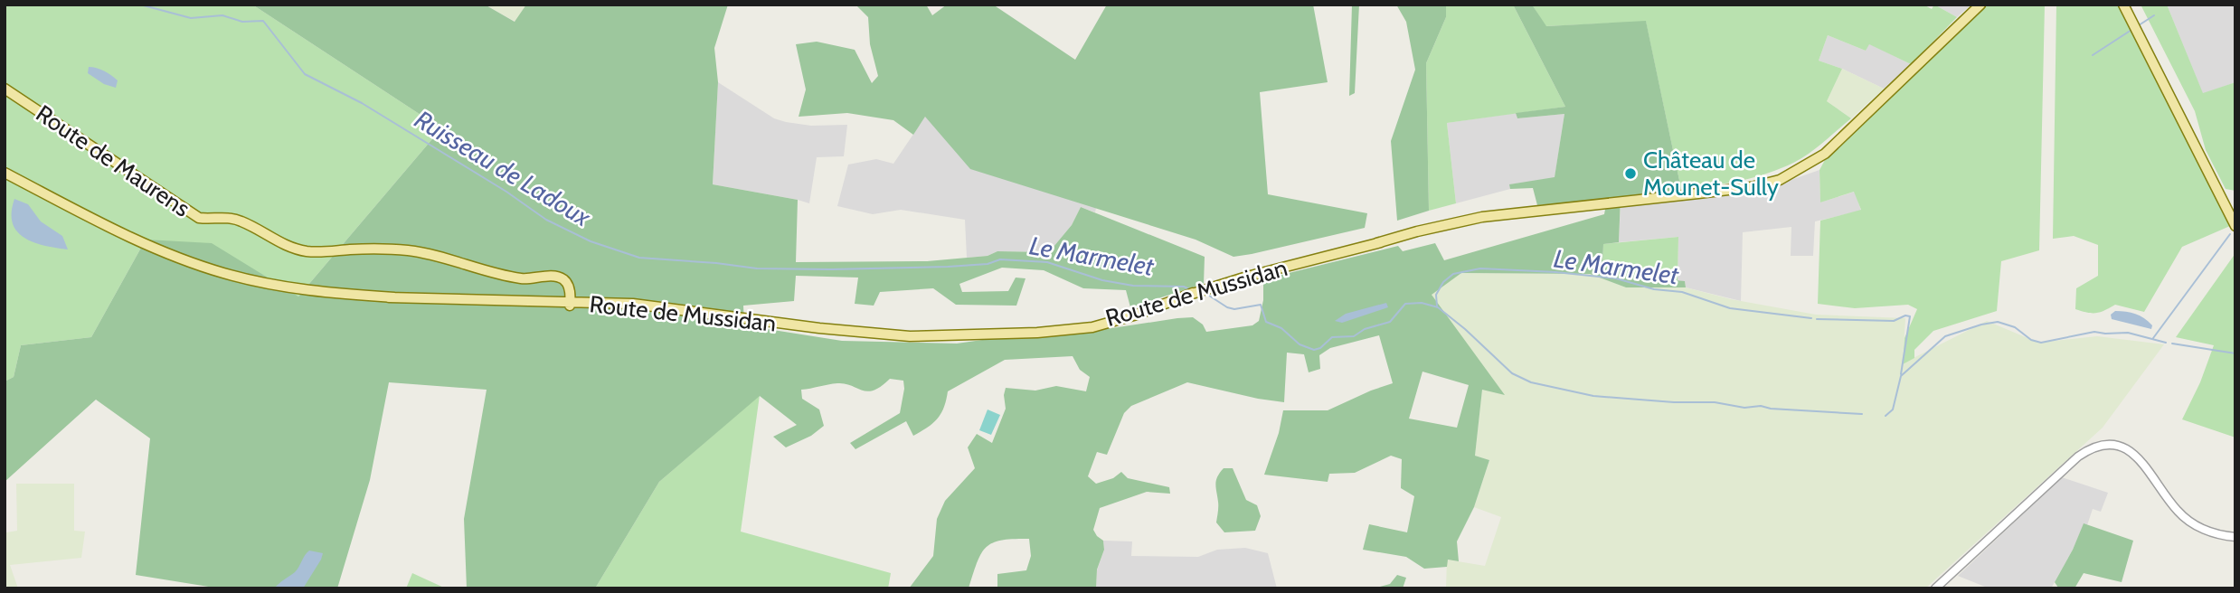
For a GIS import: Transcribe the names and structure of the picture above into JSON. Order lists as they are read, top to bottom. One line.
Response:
{"streets":{"main road":["Route de Maurens","Route de Mussidan"]},"crossings":[["Route de Maurens","Route de Mussidan"]],"water":["Ruisseau de Ladoux","Le Marmelet"],"places":["Château de Mounet-Sully"]}
